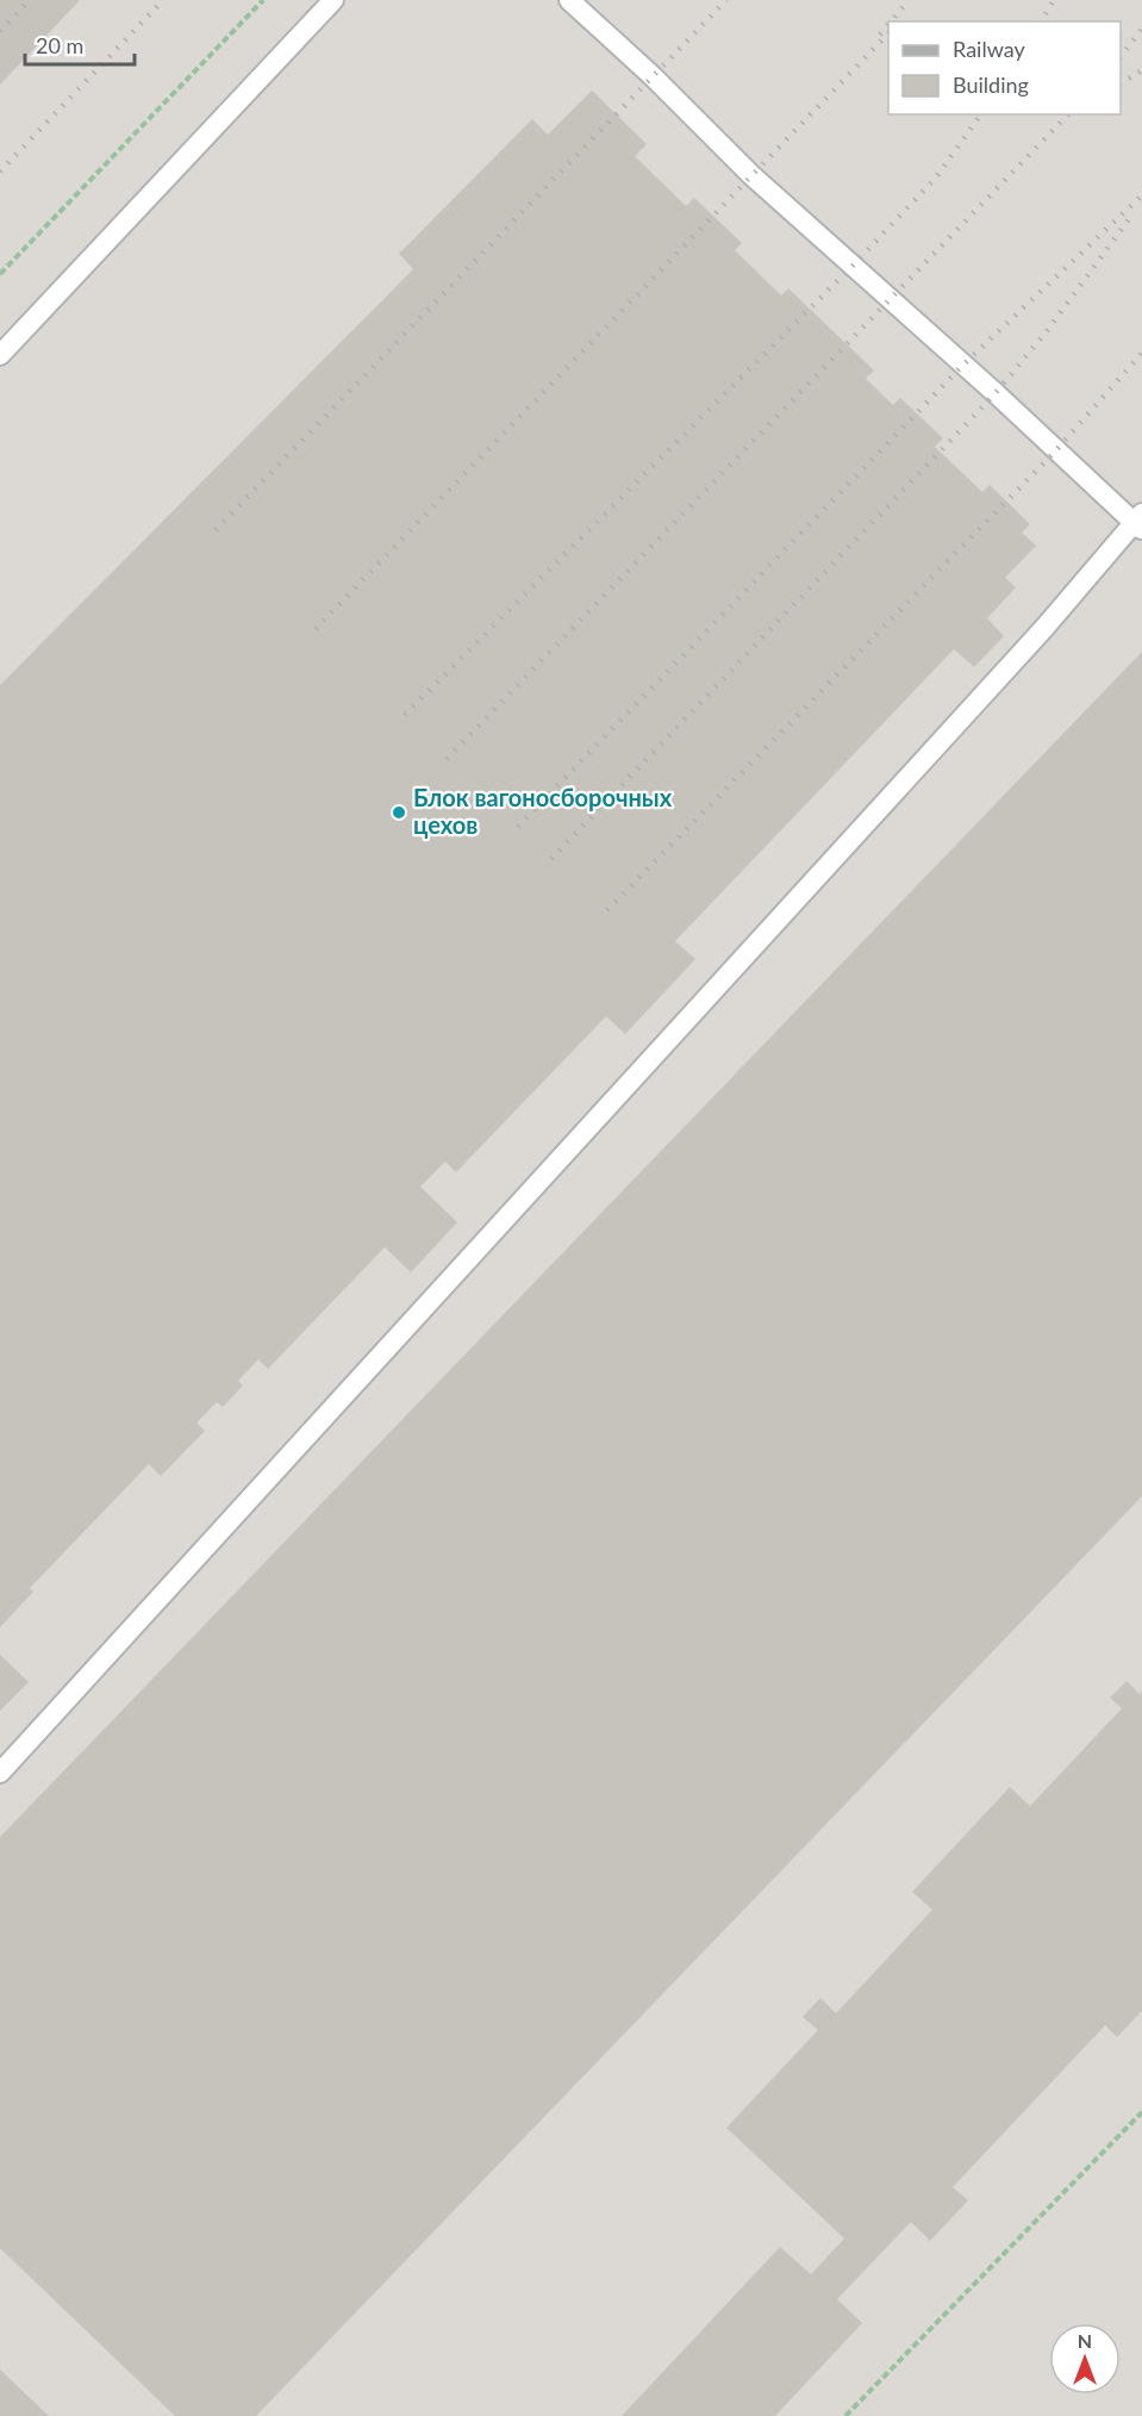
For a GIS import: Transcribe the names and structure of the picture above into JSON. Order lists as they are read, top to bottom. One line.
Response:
{"places":["Блок вагоносборочных цехов"],"legend":["Railway","Building"],"scale_bar":"20 m","north":"top"}
